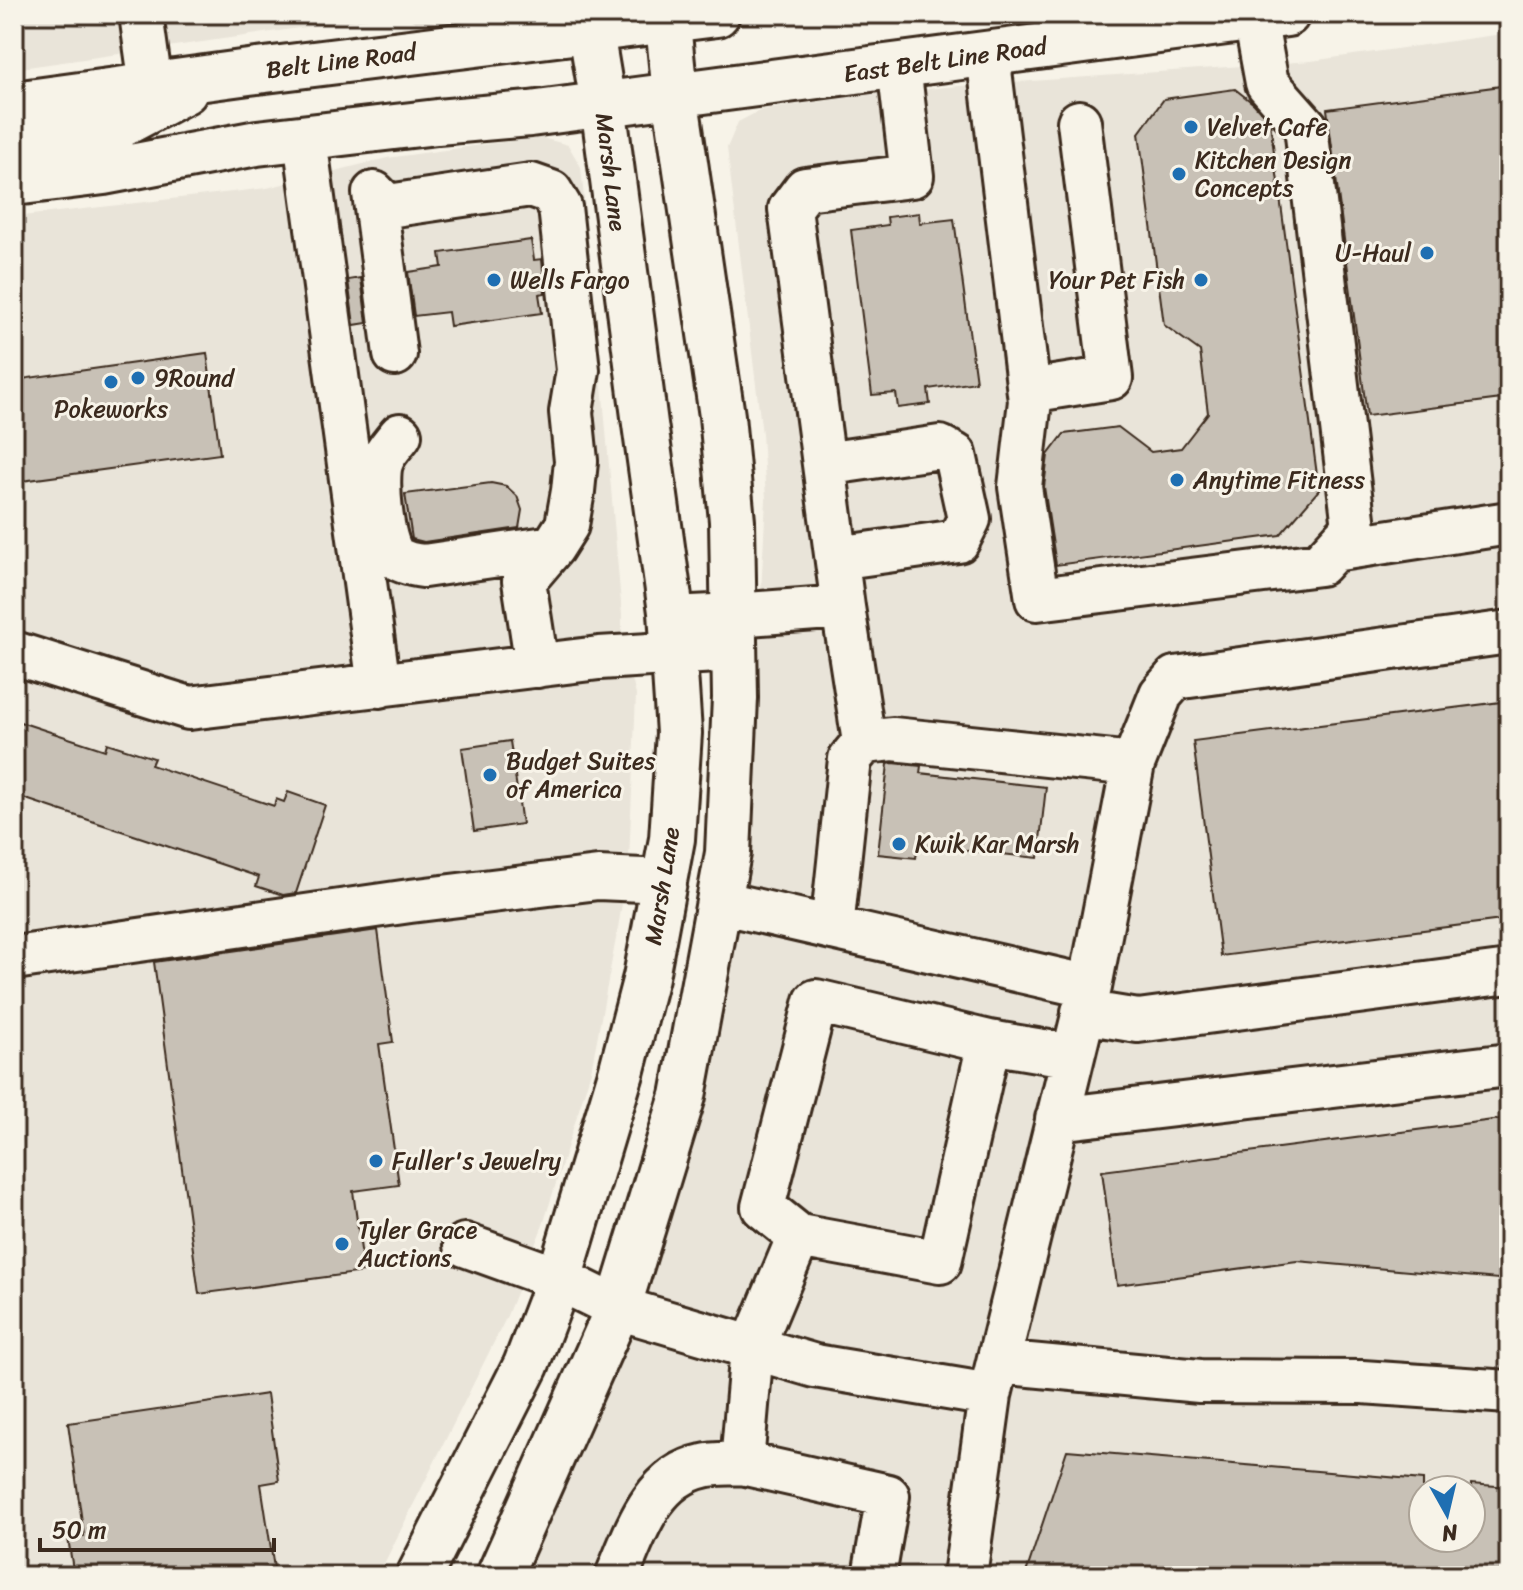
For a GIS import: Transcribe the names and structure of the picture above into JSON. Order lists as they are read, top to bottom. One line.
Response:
{"streets":{"main road":["East Belt Line Road","Belt Line Road","Marsh Lane"]},"crossings":[["East Belt Line Road","Marsh Lane"],["Belt Line Road","Marsh Lane"]],"places":["Velvet Cafe","Kitchen Design Concepts","U-Haul","Wells Fargo","Your Pet Fish","9Round","Pokeworks","Anytime Fitness","Budget Suites of America","Kwik Kar Marsh","Fuller's Jewelry","Tyler Grace Auctions"],"scale_bar":"50 m","north":"bottom"}
